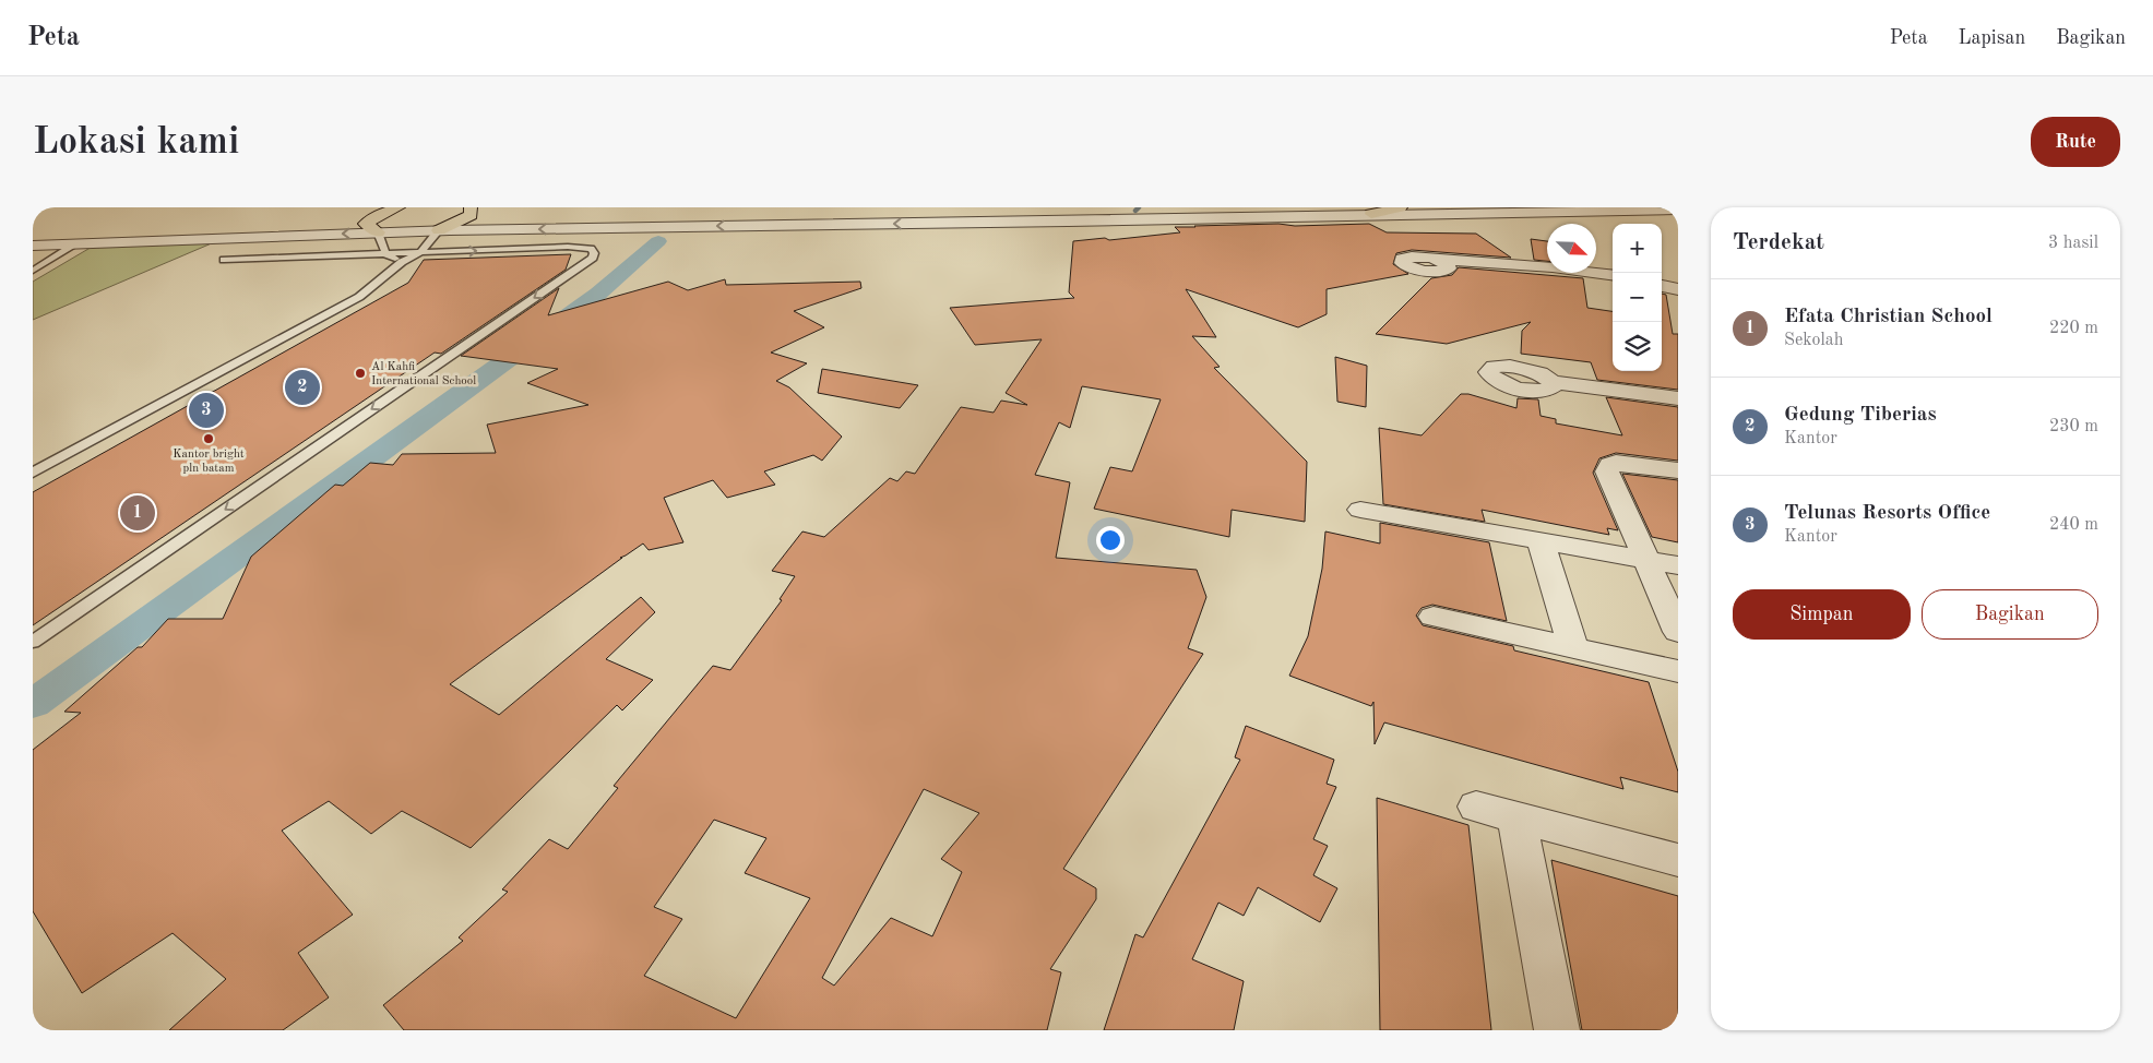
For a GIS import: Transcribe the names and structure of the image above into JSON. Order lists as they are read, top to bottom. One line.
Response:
{"places":["Al Kahfi International School","Kantor bright pln batam"],"north":"bottom right","page":{"header":"Peta","nav":["Peta","Lapisan","Bagikan"],"buttons":["Rute",["Simpan","Bagikan"]],"title":"Lokasi kami","heading":["Terdekat","3 hasil"],"map_buttons":["+","−"],"list":[{"mark":"1","name":"Efata Christian School","note":"Sekolah","value":"220 m"},{"mark":"2","name":"Gedung Tiberias","note":"Kantor","value":"230 m"},{"mark":"3","name":"Telunas Resorts Office","note":"Kantor","value":"240 m"}],"pins":["2","3","1"]}}
